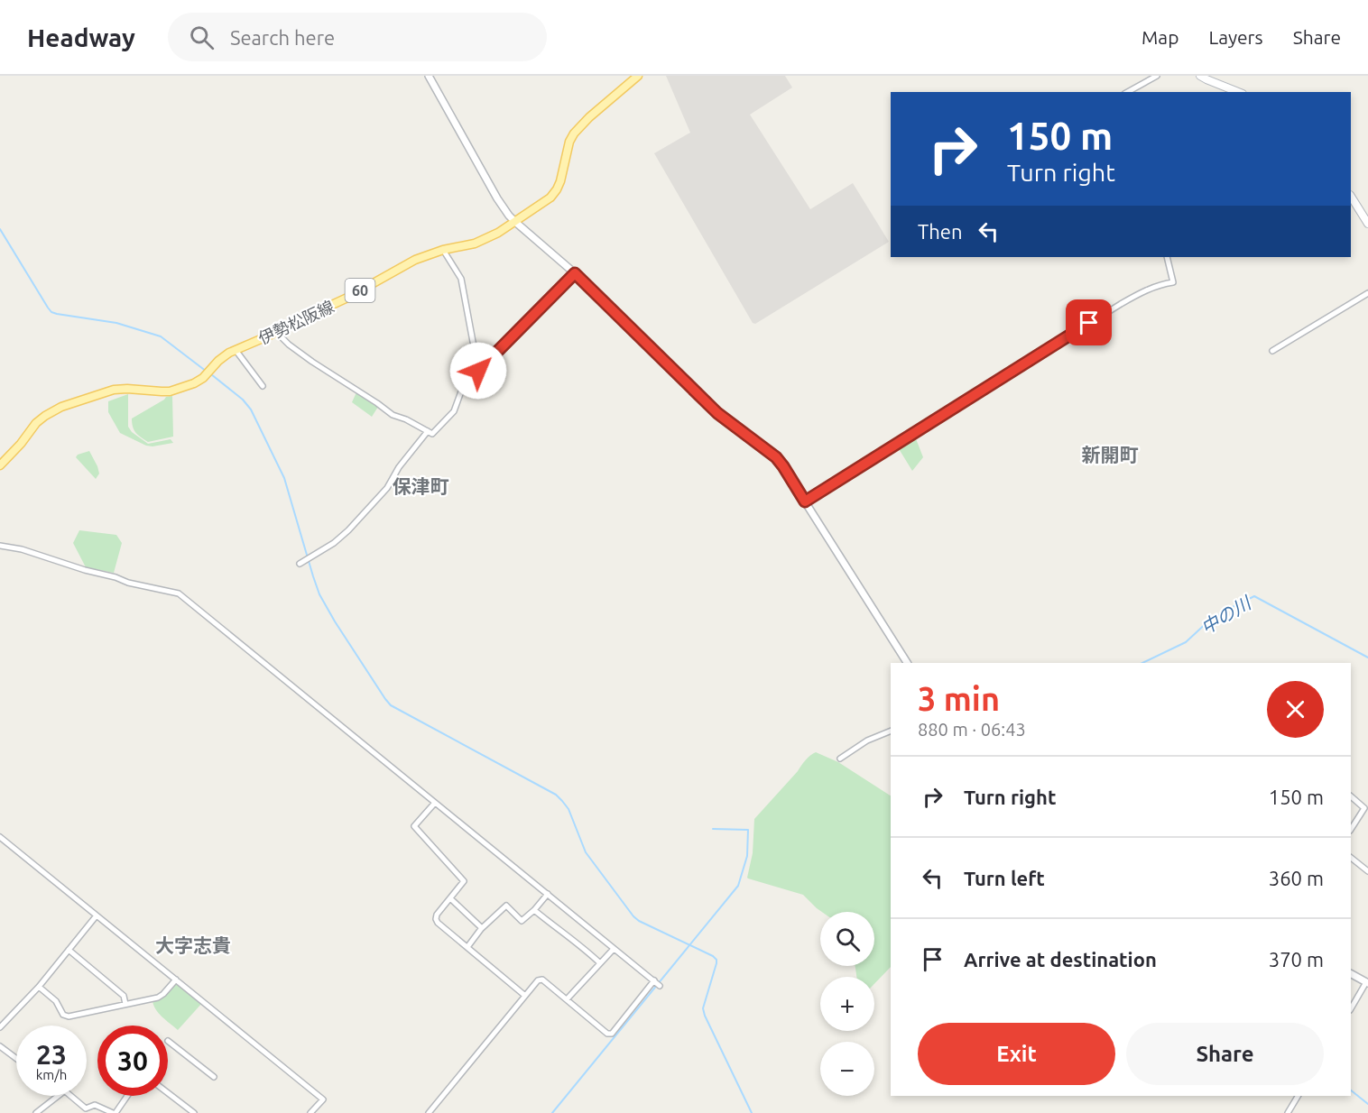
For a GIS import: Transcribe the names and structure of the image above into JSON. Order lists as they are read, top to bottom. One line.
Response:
{"streets":{"main road":["60","伊勢松阪線"]},"districts":["新開町","保津町","大字志貴"],"water":["中の川"],"page":{"header":"Headway","search":"Search here","nav":["Map","Layers","Share"],"turn":["150 m","Turn right"],"then":"Then","heading":["3 min","880 m · 06:43"],"list":[{"name":"Turn right","value":"150 m"},{"name":"Turn left","value":"360 m"},{"name":"Arrive at destination","value":"370 m"}],"map_buttons":["+","−"],"buttons":["Exit","Share"],"speed":"23 km/h","limit":"30"}}
